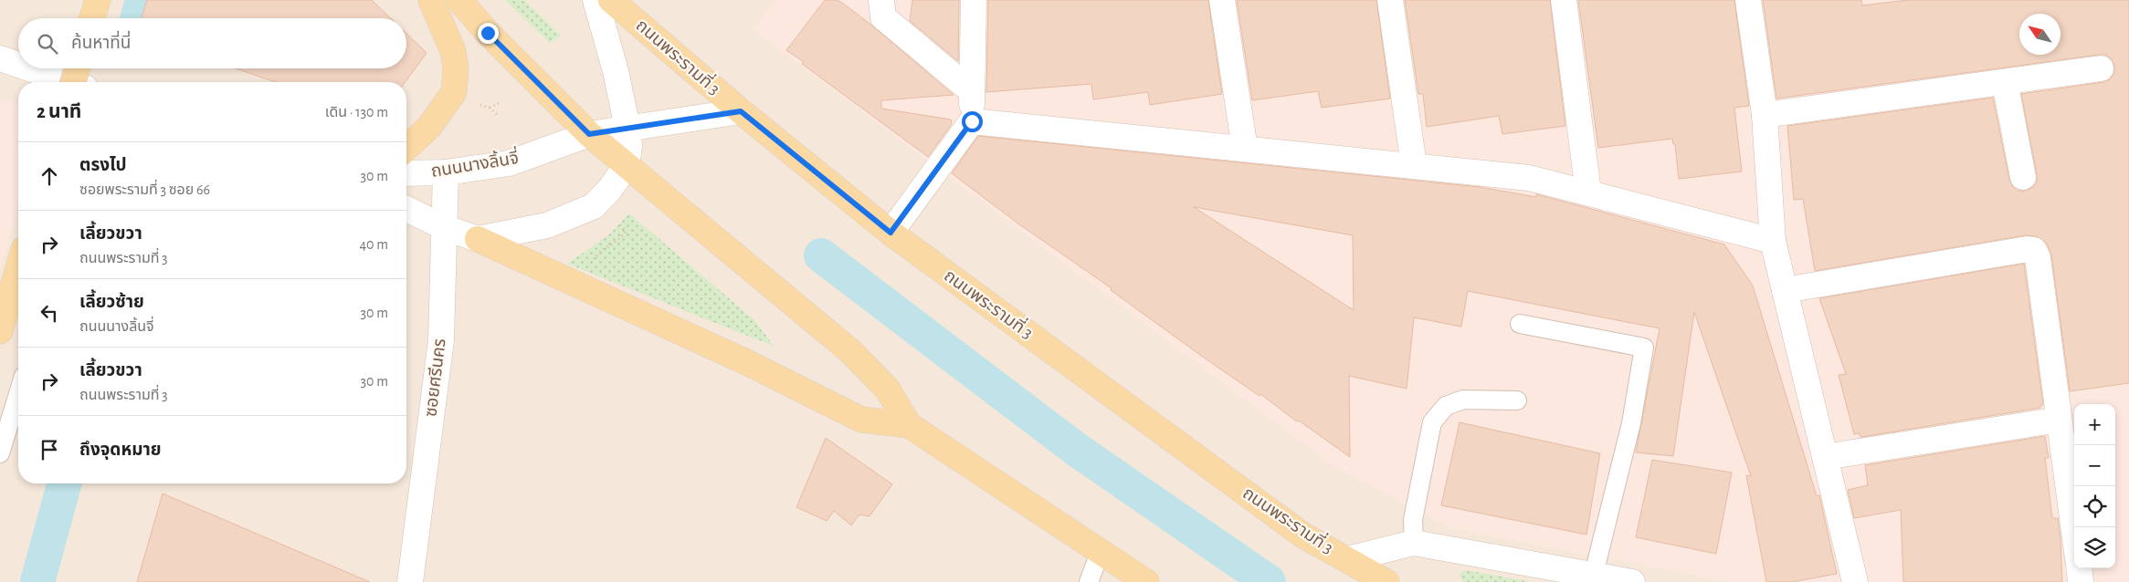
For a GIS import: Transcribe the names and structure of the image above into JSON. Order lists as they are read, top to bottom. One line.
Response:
{"streets":{"main road":["ถนนพระรามที่ 3"],"street":["ถนนนางลิ้นจี่","ซอยศรีนคร"]},"crossings":[["ถนนพระรามที่ 3","ถนนนางลิ้นจี่"],["ถนนนางลิ้นจี่","ซอยศรีนคร"]],"north":"top left","page":{"search":"ค้นหาที่นี่","heading":["2 นาที","เดิน · 130 m"],"list":[["ตรงไป","ซอยพระรามที่ 3 ซอย 66","30 m"],["เลี้ยวขวา","ถนนพระรามที่ 3","40 m"],["เลี้ยวซ้าย","ถนนนางลิ้นจี่","30 m"],["เลี้ยวขวา","ถนนพระรามที่ 3","30 m"],"ถึงจุดหมาย"],"map_buttons":["+","−"]}}
